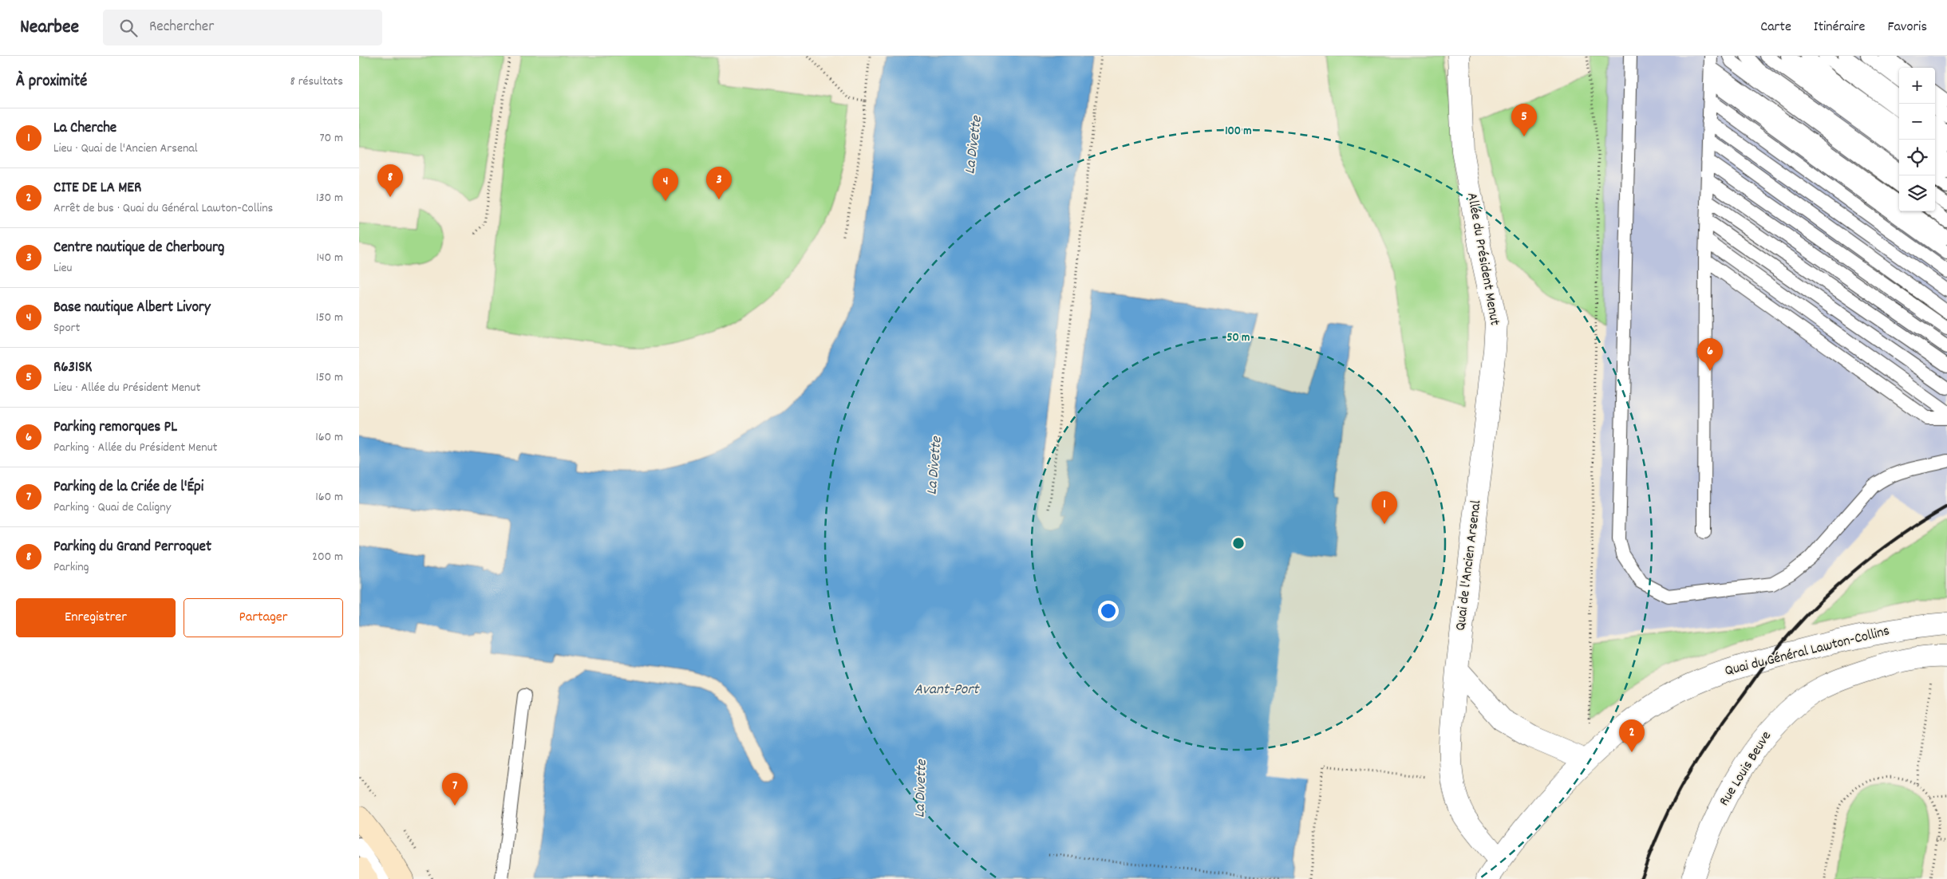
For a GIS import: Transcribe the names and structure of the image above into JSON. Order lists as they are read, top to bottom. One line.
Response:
{"streets":{"street":["Allée du Président Menut","Quai de l'Ancien Arsenal","Quai du Général Lawton-Collins","Rue Louis Beuve"]},"crossings":[["Allée du Président Menut","Quai de l'Ancien Arsenal"],["Quai de l'Ancien Arsenal","Quai du Général Lawton-Collins"]],"water":["La Divette","Avant-Port"],"page":{"header":"Nearbee","search":"Rechercher","nav":["Carte","Itinéraire","Favoris"],"heading":["À proximité","8 résultats"],"map_buttons":["+","−"],"pins":["5","8","3","4","6","1","2","7"],"list":[{"mark":"1","name":"La Cherche","note":"Lieu · Quai de l'Ancien Arsenal","value":"70 m"},{"mark":"2","name":"CITE DE LA MER","note":"Arrêt de bus · Quai du Général Lawton-Collins","value":"130 m"},{"mark":"3","name":"Centre nautique de Cherbourg","note":"Lieu","value":"140 m"},{"mark":"4","name":"Base nautique Albert Livory","note":"Sport","value":"150 m"},{"mark":"5","name":"R631SK","note":"Lieu · Allée du Président Menut","value":"150 m"},{"mark":"6","name":"Parking remorques PL","note":"Parking · Allée du Président Menut","value":"160 m"},{"mark":"7","name":"Parking de la Criée de l'Épi","note":"Parking · Quai de Caligny","value":"160 m"},{"mark":"8","name":"Parking du Grand Perroquet","note":"Parking","value":"200 m"}],"buttons":["Enregistrer","Partager"]},"rings":["100 m","50 m"]}
